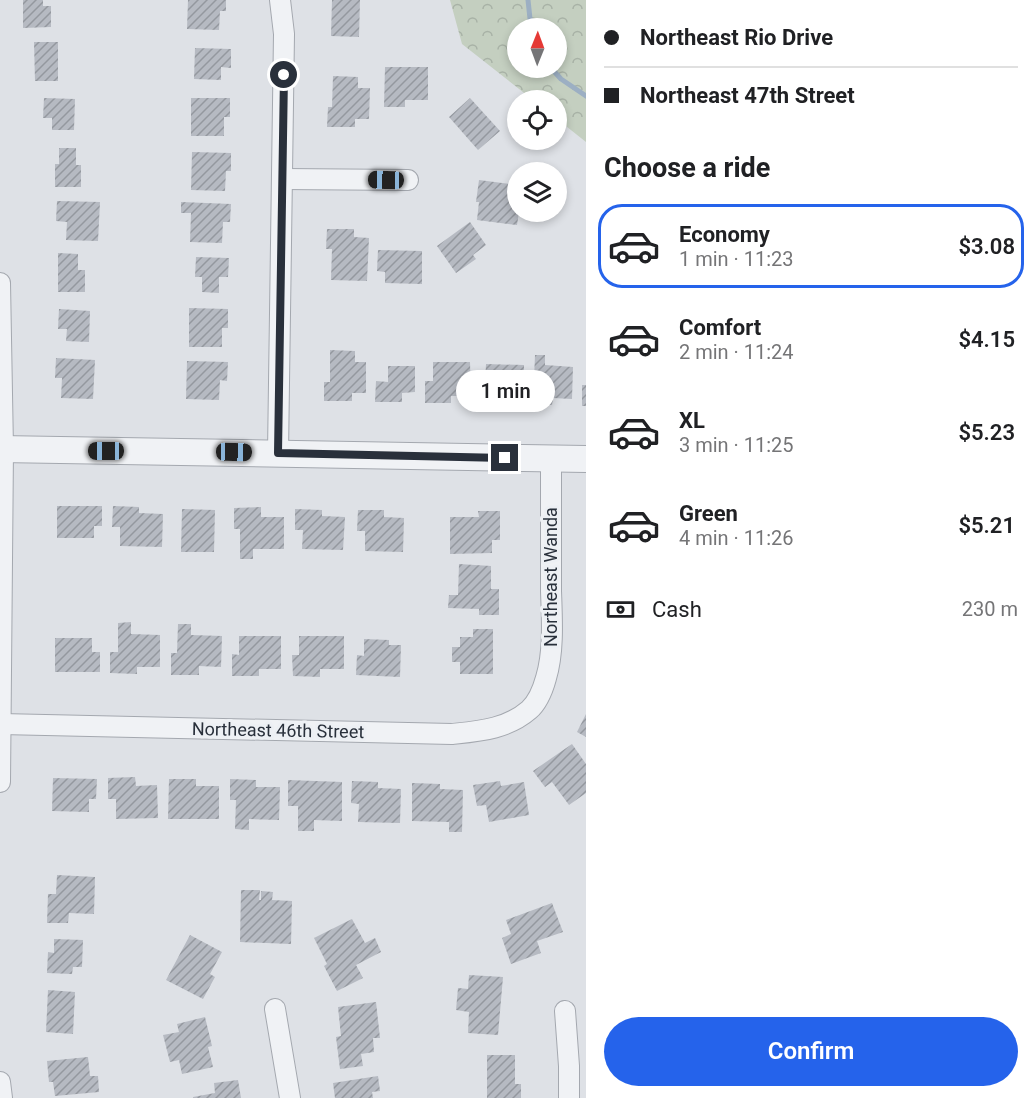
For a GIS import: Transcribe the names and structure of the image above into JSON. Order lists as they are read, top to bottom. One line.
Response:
{"streets":{"street":["Northeast Wanda","Northeast 46th Street"]},"crossings":[["Northeast Wanda","Northeast 46th Street"]],"north":"top","page":{"banner":["Northeast Rio Drive","Northeast 47th Street"],"heading":"Choose a ride","list":[{"name":"Economy","note":"1 min · 11:23","value":"$3.08"},{"name":"Comfort","note":"2 min · 11:24","value":"$4.15"},{"name":"XL","note":"3 min · 11:25","value":"$5.23"},{"name":"Green","note":"4 min · 11:26","value":"$5.21"}],"bubble":"1 min","pay":["Cash","230 m"],"buttons":"Confirm"}}
